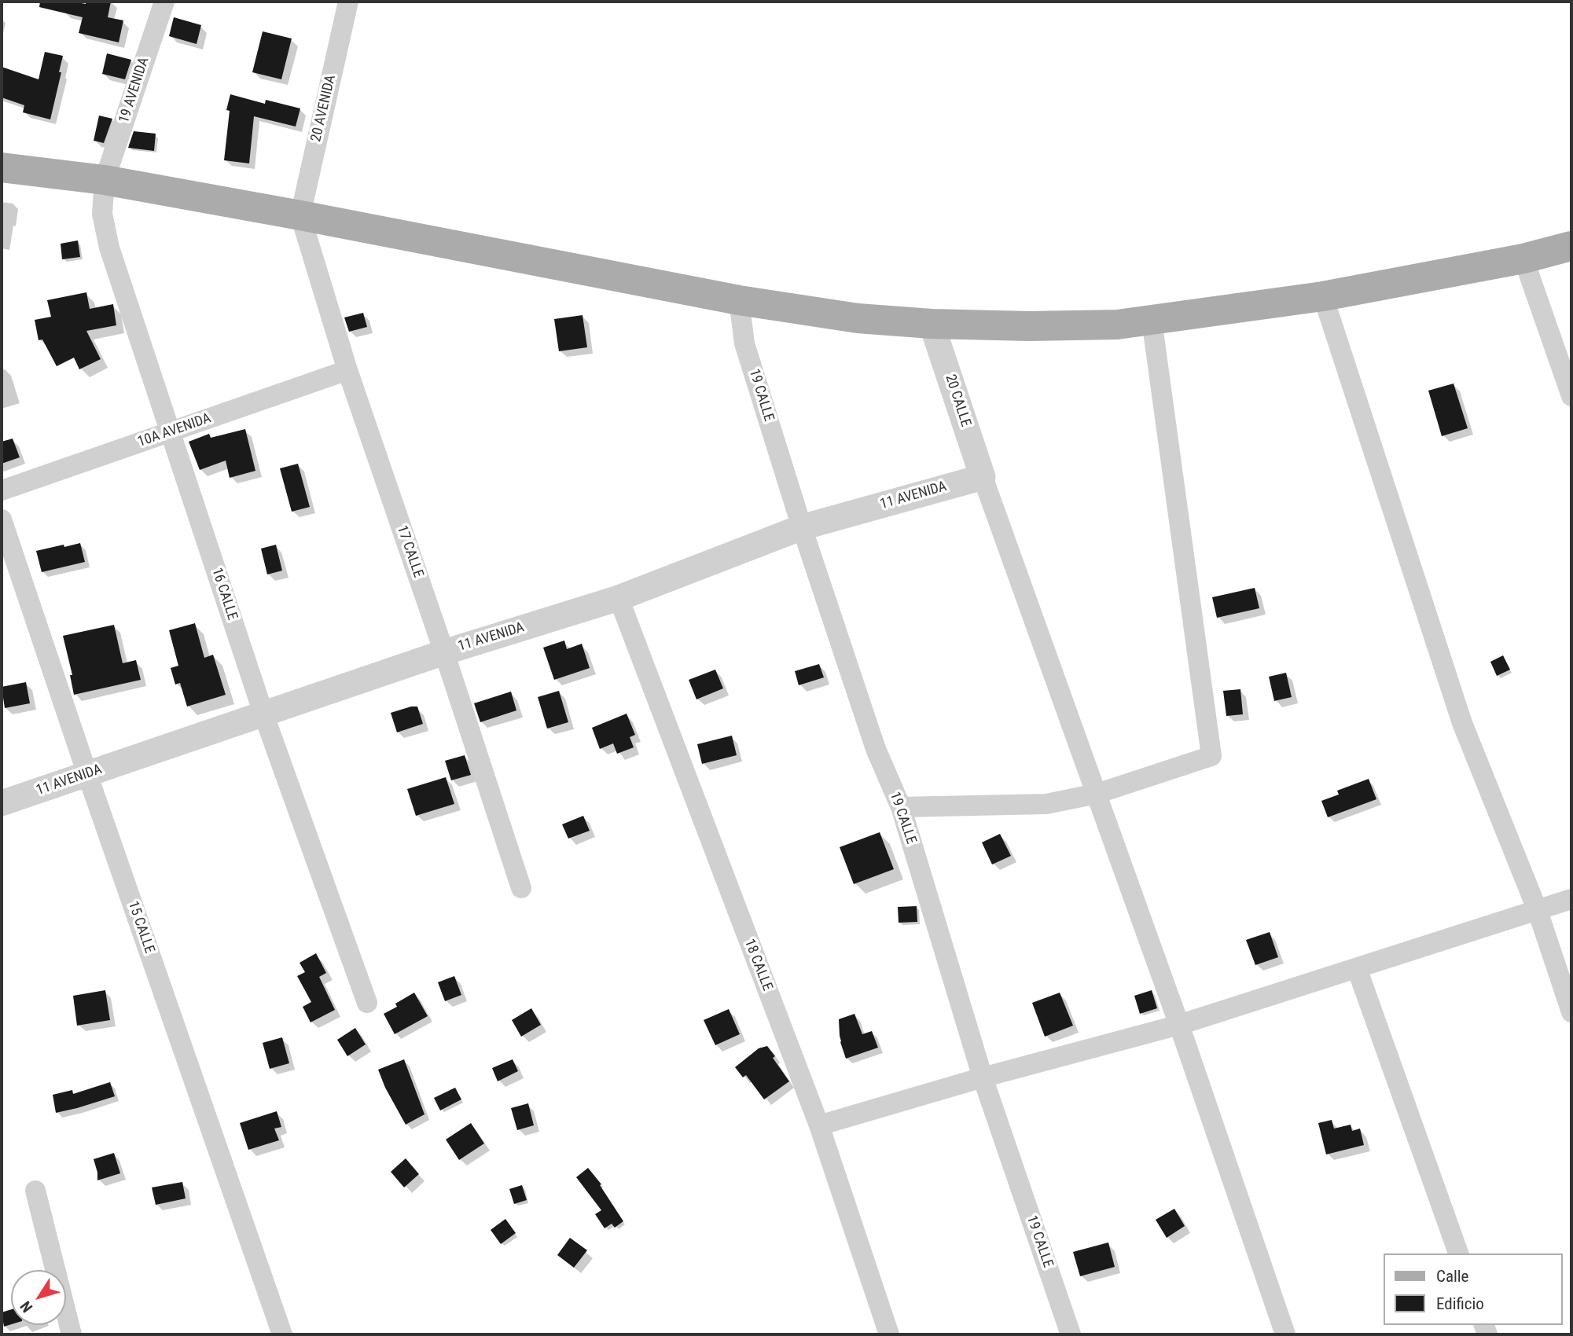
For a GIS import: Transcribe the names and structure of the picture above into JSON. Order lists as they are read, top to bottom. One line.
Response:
{"streets":{"street":["19 AVENIDA","20 AVENIDA","19 CALLE","20 CALLE","10A AVENIDA","11 AVENIDA","17 CALLE","16 CALLE","15 CALLE","18 CALLE"]},"crossings":[["19 AVENIDA","16 CALLE"],["20 AVENIDA","17 CALLE"],["19 CALLE","11 AVENIDA"],["20 CALLE","11 AVENIDA"],["10A AVENIDA","17 CALLE"],["10A AVENIDA","16 CALLE"],["11 AVENIDA","17 CALLE"],["11 AVENIDA","16 CALLE"],["11 AVENIDA","15 CALLE"],["11 AVENIDA","18 CALLE"]],"legend":["Calle","Edificio"],"north":"bottom left"}
